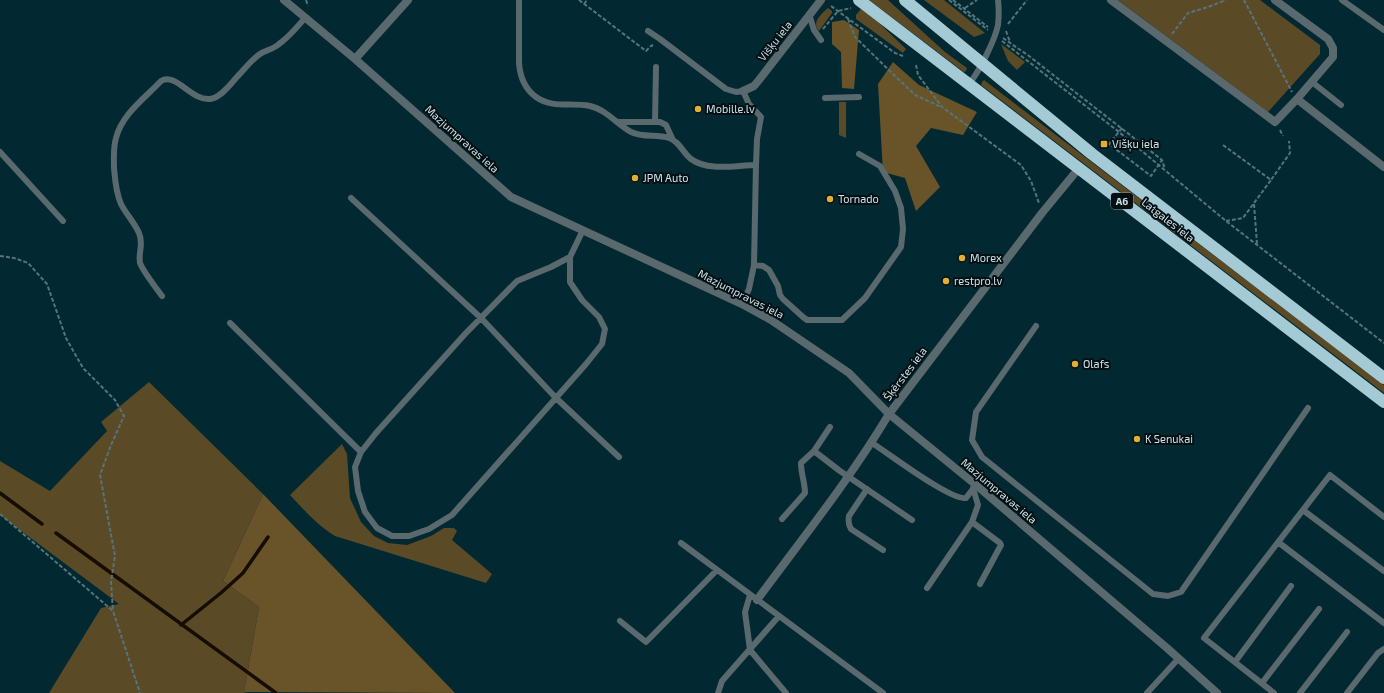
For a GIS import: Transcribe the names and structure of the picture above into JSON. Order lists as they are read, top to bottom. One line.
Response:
{"streets":{"highway":["A6","Latgales iela"],"street":["Višķu iela","Mazjumpravas iela","Šķērstes iela"]},"crossings":[["Mazjumpravas iela","Šķērstes iela"],["Latgales iela","Šķērstes iela"]],"places":{"other":["Mobille.lv","JPM Auto","Tornado","Morex","restpro.lv","Olafs","K Senukai"],"transit":["Višķu iela"]}}
